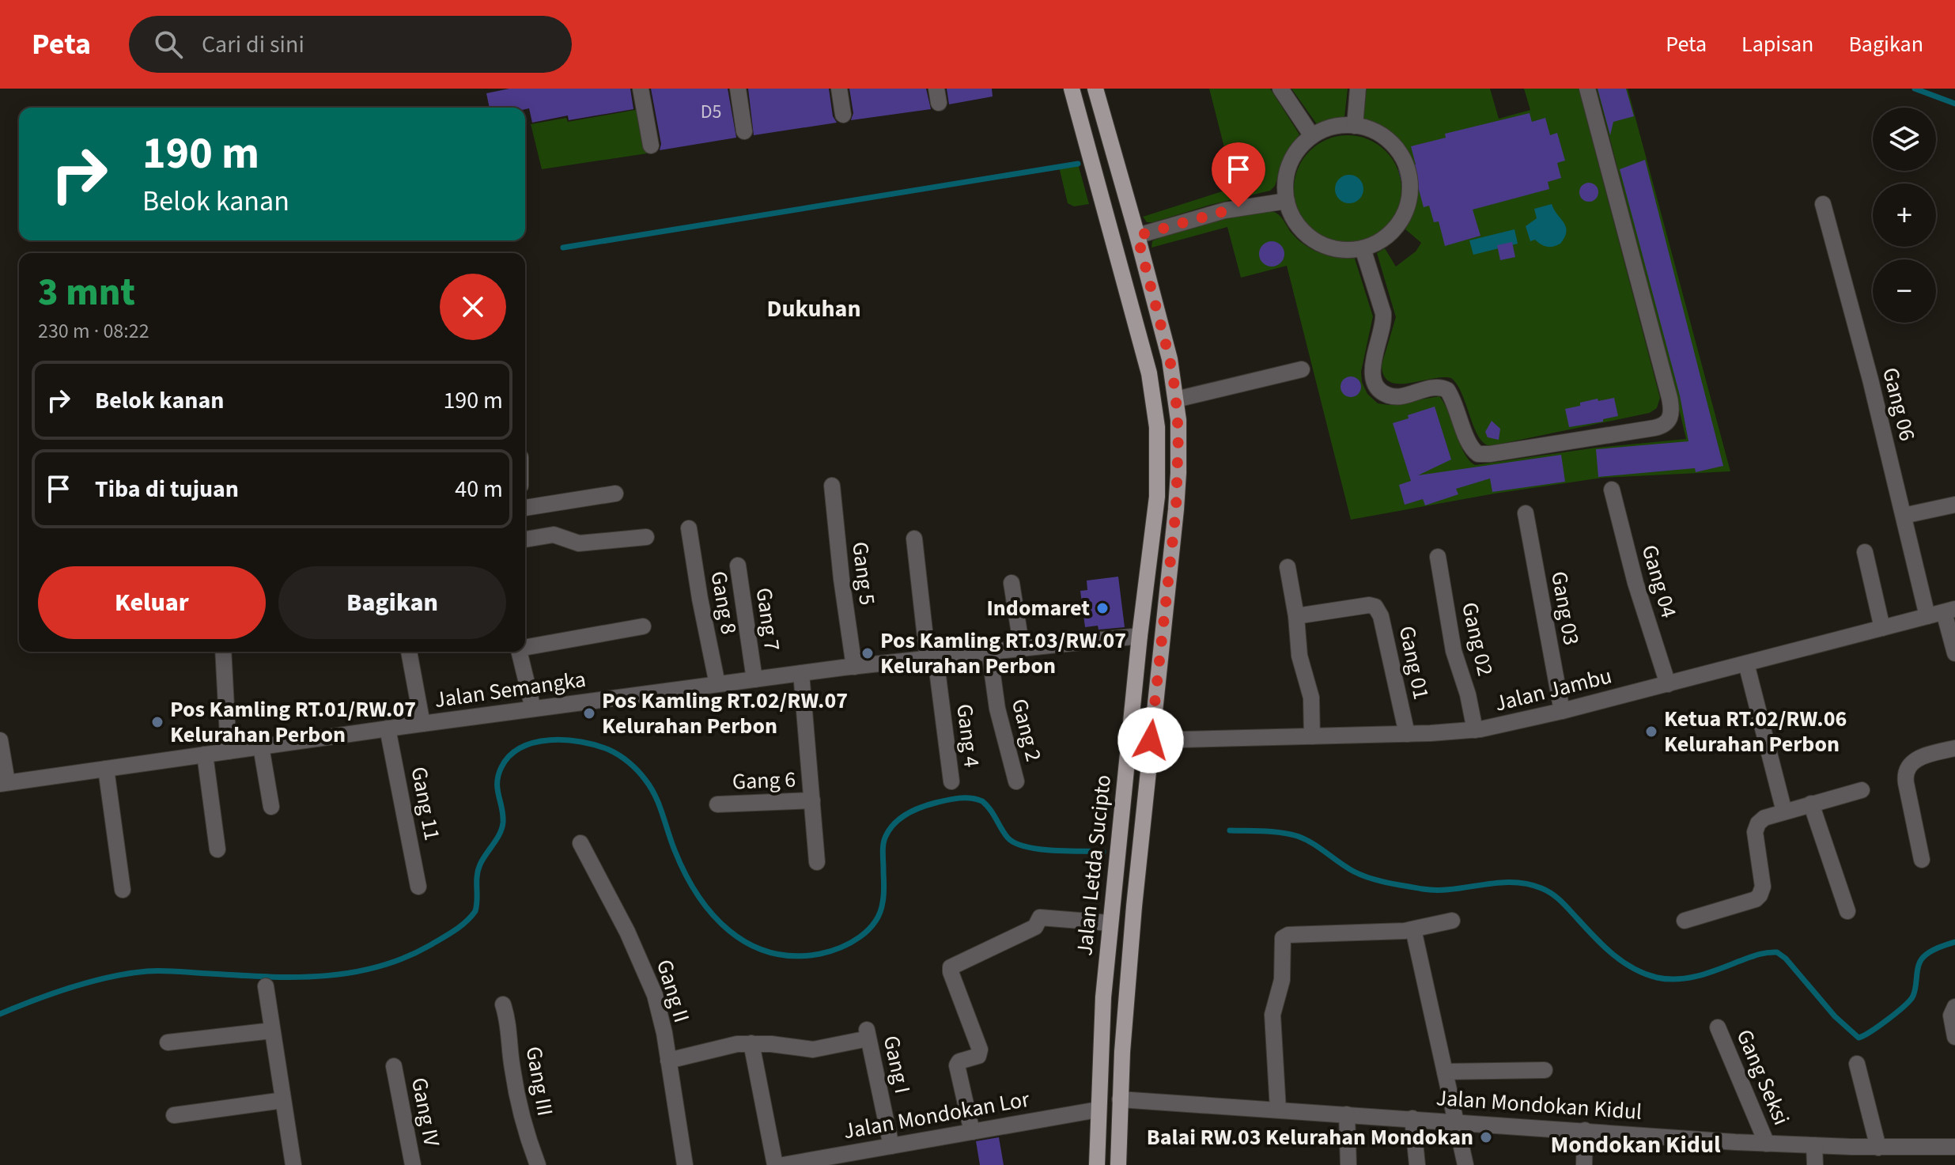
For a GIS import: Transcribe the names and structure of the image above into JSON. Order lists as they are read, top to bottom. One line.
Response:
{"streets":{"main road":["Jalan Letda Sucipto"],"street":["Gang 06","Gang 5","Gang 04","Gang 8","Gang 03","Gang 7","Gang 02","Gang 01","Jalan Semangka","Jalan Jambu","Gang 2","Gang 4","Gang 6","Gang 11","Gang II","Gang I","Gang Seksi","Gang III","Jalan Mondokan Kidul","Gang IV","Jalan Mondokan Lor"]},"crossings":[["Gang 06","Jalan Jambu"],["Gang 5","Jalan Semangka"],["Gang 04","Jalan Jambu"],["Gang 8","Jalan Semangka"],["Gang 03","Jalan Jambu"],["Gang 7","Jalan Semangka"],["Gang 02","Jalan Jambu"],["Gang 01","Jalan Jambu"],["Jalan Semangka","Gang 2"],["Jalan Semangka","Gang 4"],["Jalan Semangka","Gang 6"],["Jalan Semangka","Gang 11"],["Jalan Semangka","Jalan Letda Sucipto"],["Jalan Jambu","Jalan Letda Sucipto"],["Jalan Letda Sucipto","Jalan Mondokan Kidul"],["Jalan Letda Sucipto","Jalan Mondokan Lor"],["Gang I","Jalan Mondokan Lor"],["Gang Seksi","Jalan Mondokan Kidul"]],"districts":["Dukuhan","Mondokan Kidul"],"places":["Indomaret","Pos Kamling RT.03/RW.07 Kelurahan Perbon","Pos Kamling RT.02/RW.07 Kelurahan Perbon","Pos Kamling RT.01/RW.07 Kelurahan Perbon","Ketua RT.02/RW.06 Kelurahan Perbon","Balai RW.03 Kelurahan Mondokan"],"house_numbers":["D5"],"page":{"header":"Peta","search":"Cari di sini","nav":["Peta","Lapisan","Bagikan"],"map_buttons":["+","−"],"turn":["190 m","Belok kanan"],"heading":["3 mnt","230 m · 08:22"],"list":[{"name":"Belok kanan","value":"190 m"},{"name":"Tiba di tujuan","value":"40 m"}],"buttons":["Keluar","Bagikan"]}}
